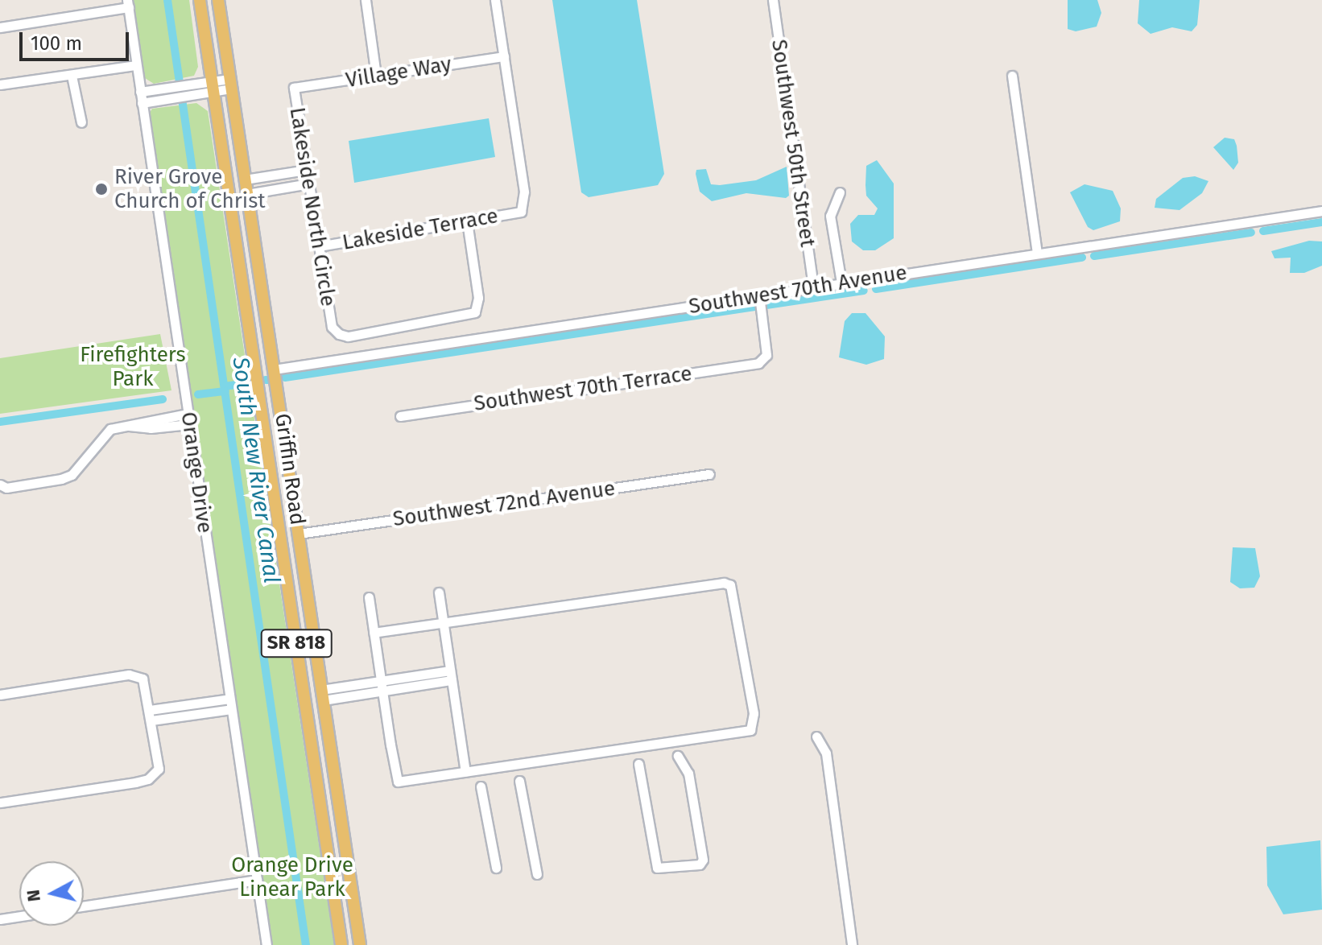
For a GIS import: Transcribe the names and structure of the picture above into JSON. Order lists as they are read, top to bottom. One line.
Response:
{"streets":{"main road":["Griffin Road","SR 818"],"street":["Village Way","Southwest 50th Street","Lakeside North Circle","Lakeside Terrace","Southwest 70th Avenue","Southwest 70th Terrace","Orange Drive","Southwest 72nd Avenue"]},"crossings":[["Village Way","Lakeside North Circle"],["Village Way","Lakeside Terrace"],["Southwest 50th Street","Southwest 70th Avenue"],["Lakeside North Circle","Lakeside Terrace"],["Southwest 70th Avenue","Southwest 70th Terrace"],["Southwest 70th Avenue","Griffin Road"],["Griffin Road","Southwest 72nd Avenue"]],"water":["South New River Canal"],"parks":["Firefighters Park","Orange Drive Linear Park"],"places":["River Grove Church of Christ"],"scale_bar":"100 m","north":"left"}
